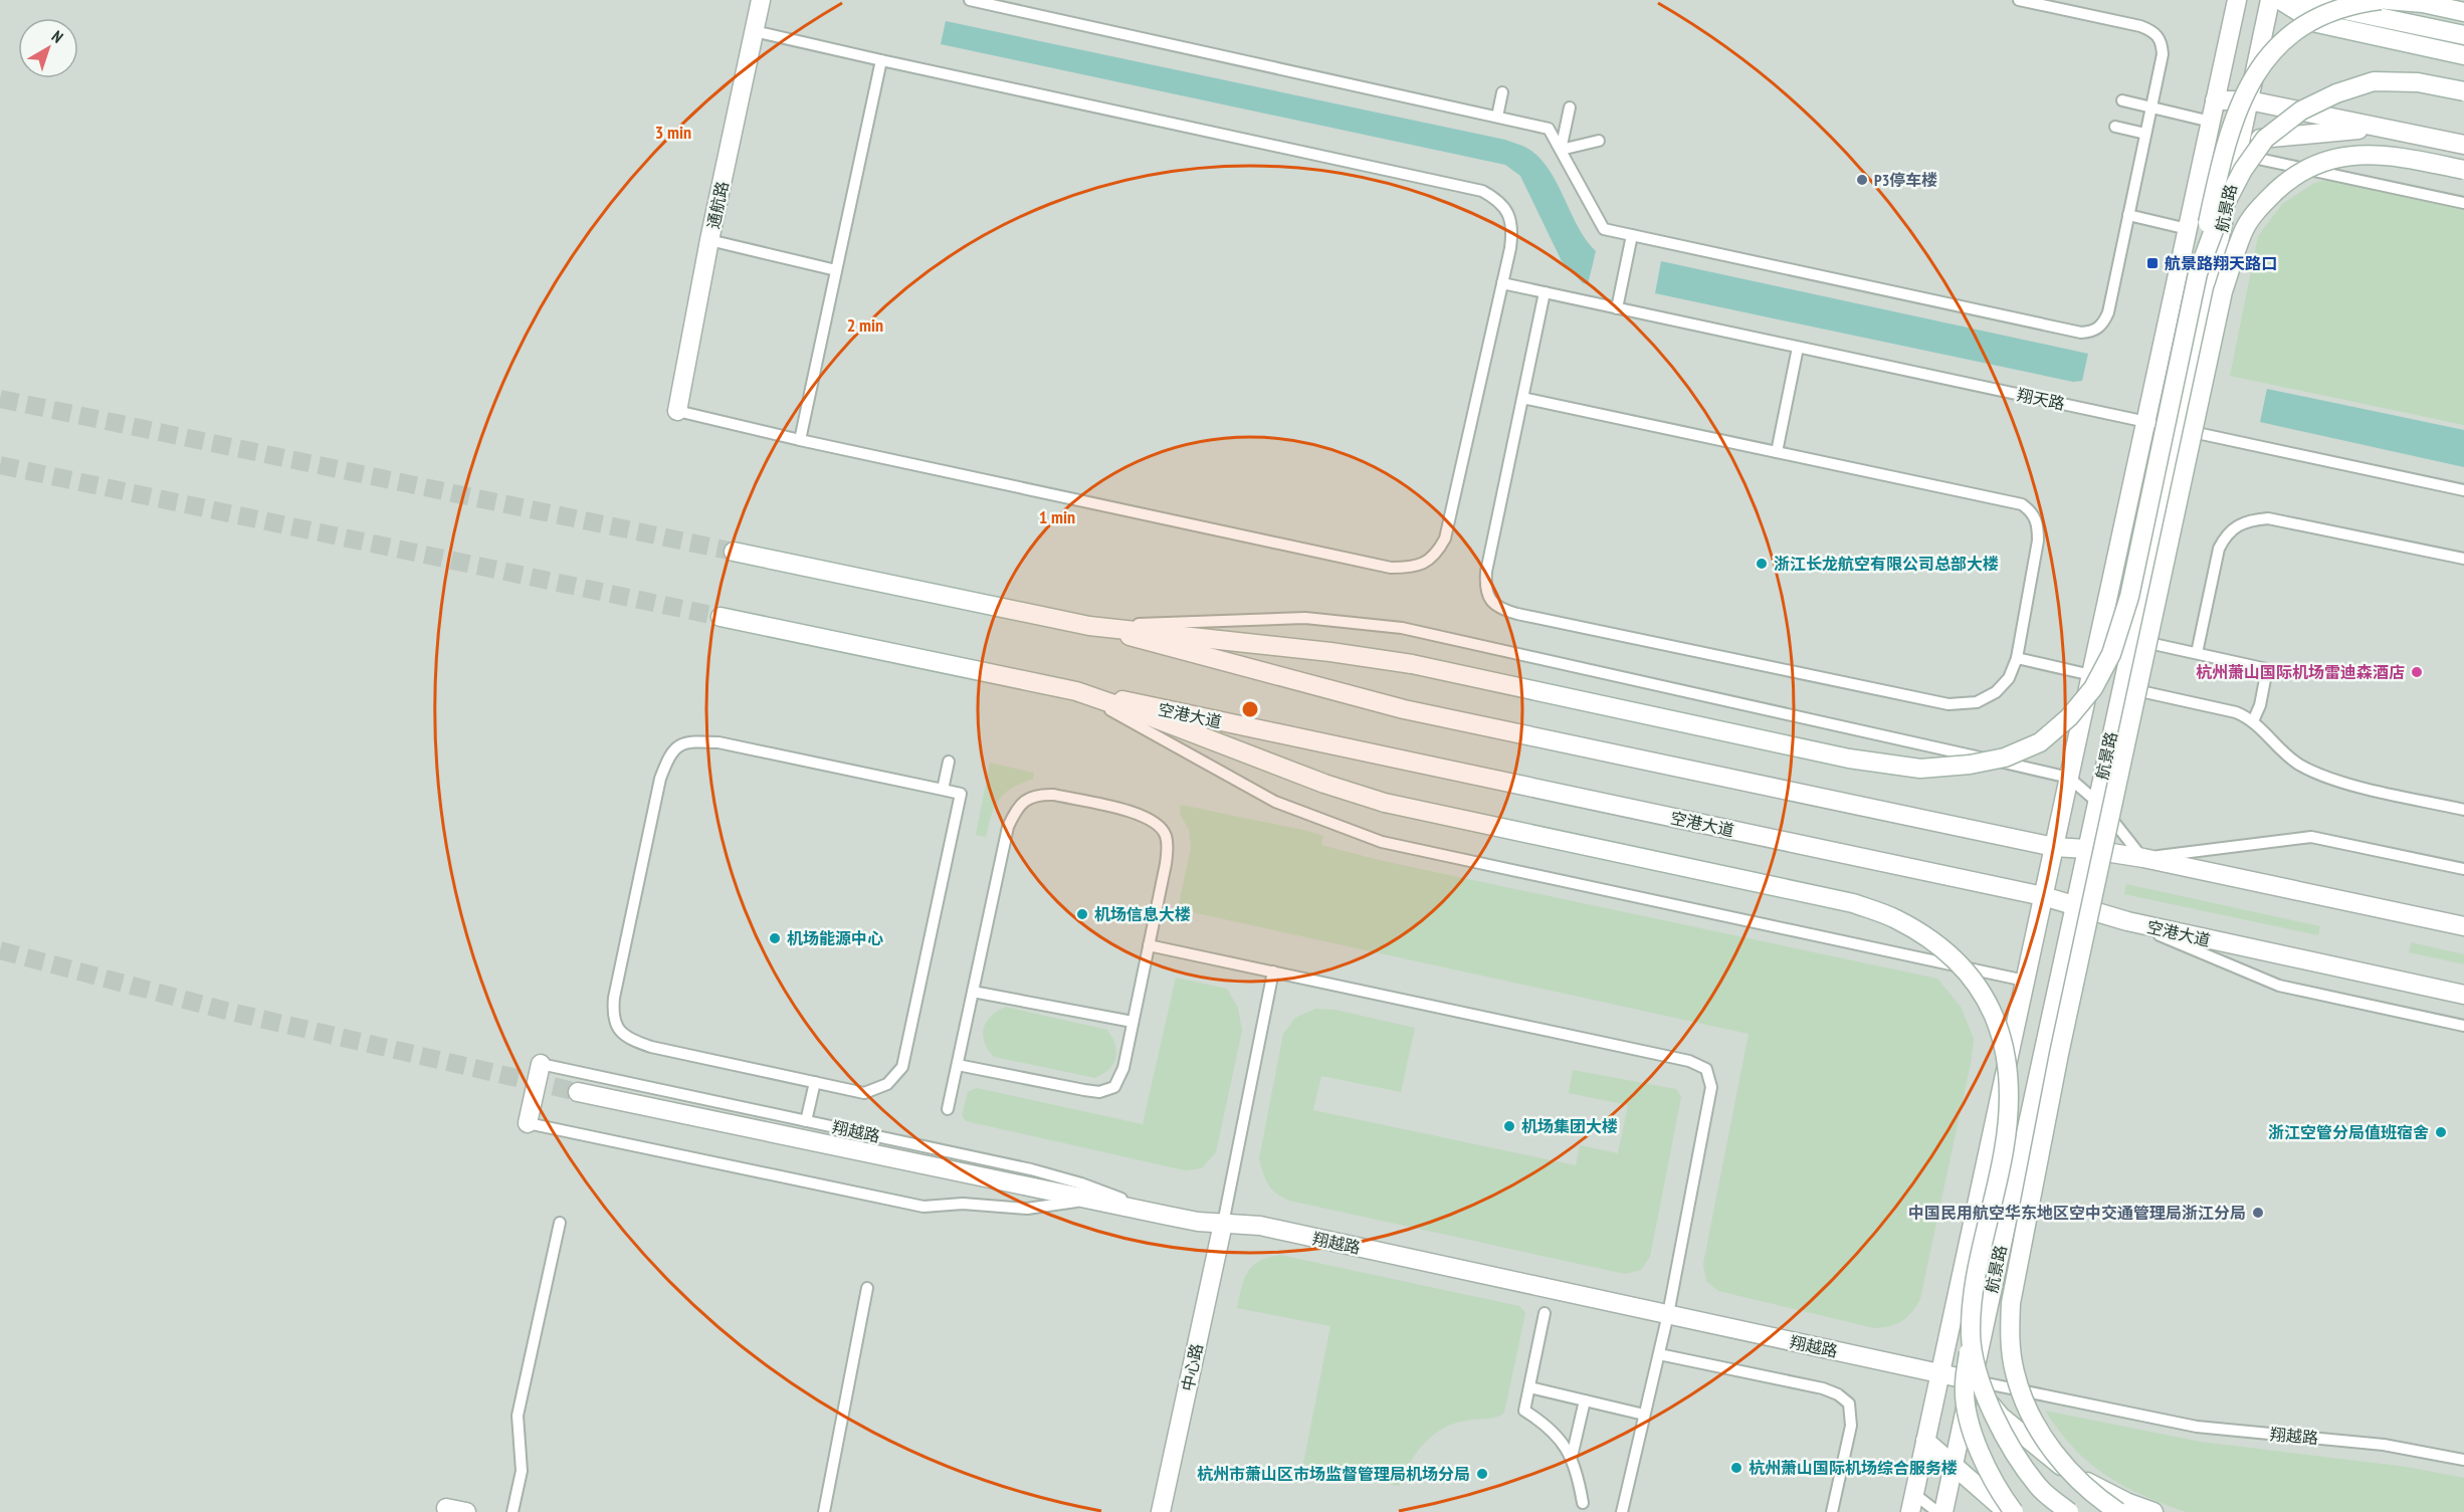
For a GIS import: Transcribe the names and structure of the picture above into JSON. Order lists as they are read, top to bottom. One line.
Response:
{"streets":{"street":["通航路","航景路","空港大道","翔越路","中心路"],"lane":["翔天路"]},"crossings":[["航景路","翔天路"],["航景路","空港大道"],["航景路","翔越路"],["翔越路","中心路"]],"places":{"other":["P3停车楼","浙江长龙航空有限公司总部大楼","杭州萧山国际机场雷迪森酒店","机场信息大楼","机场能源中心","机场集团大楼","浙江空管分局值班宿舍","中国民用航空华东地区空中交通管理局浙江分局","杭州萧山国际机场综合服务楼","杭州市萧山区市场监督管理局机场分局"],"transit":["航景路翔天路口"]},"north":"top right","rings":["3 min","2 min","1 min"]}
